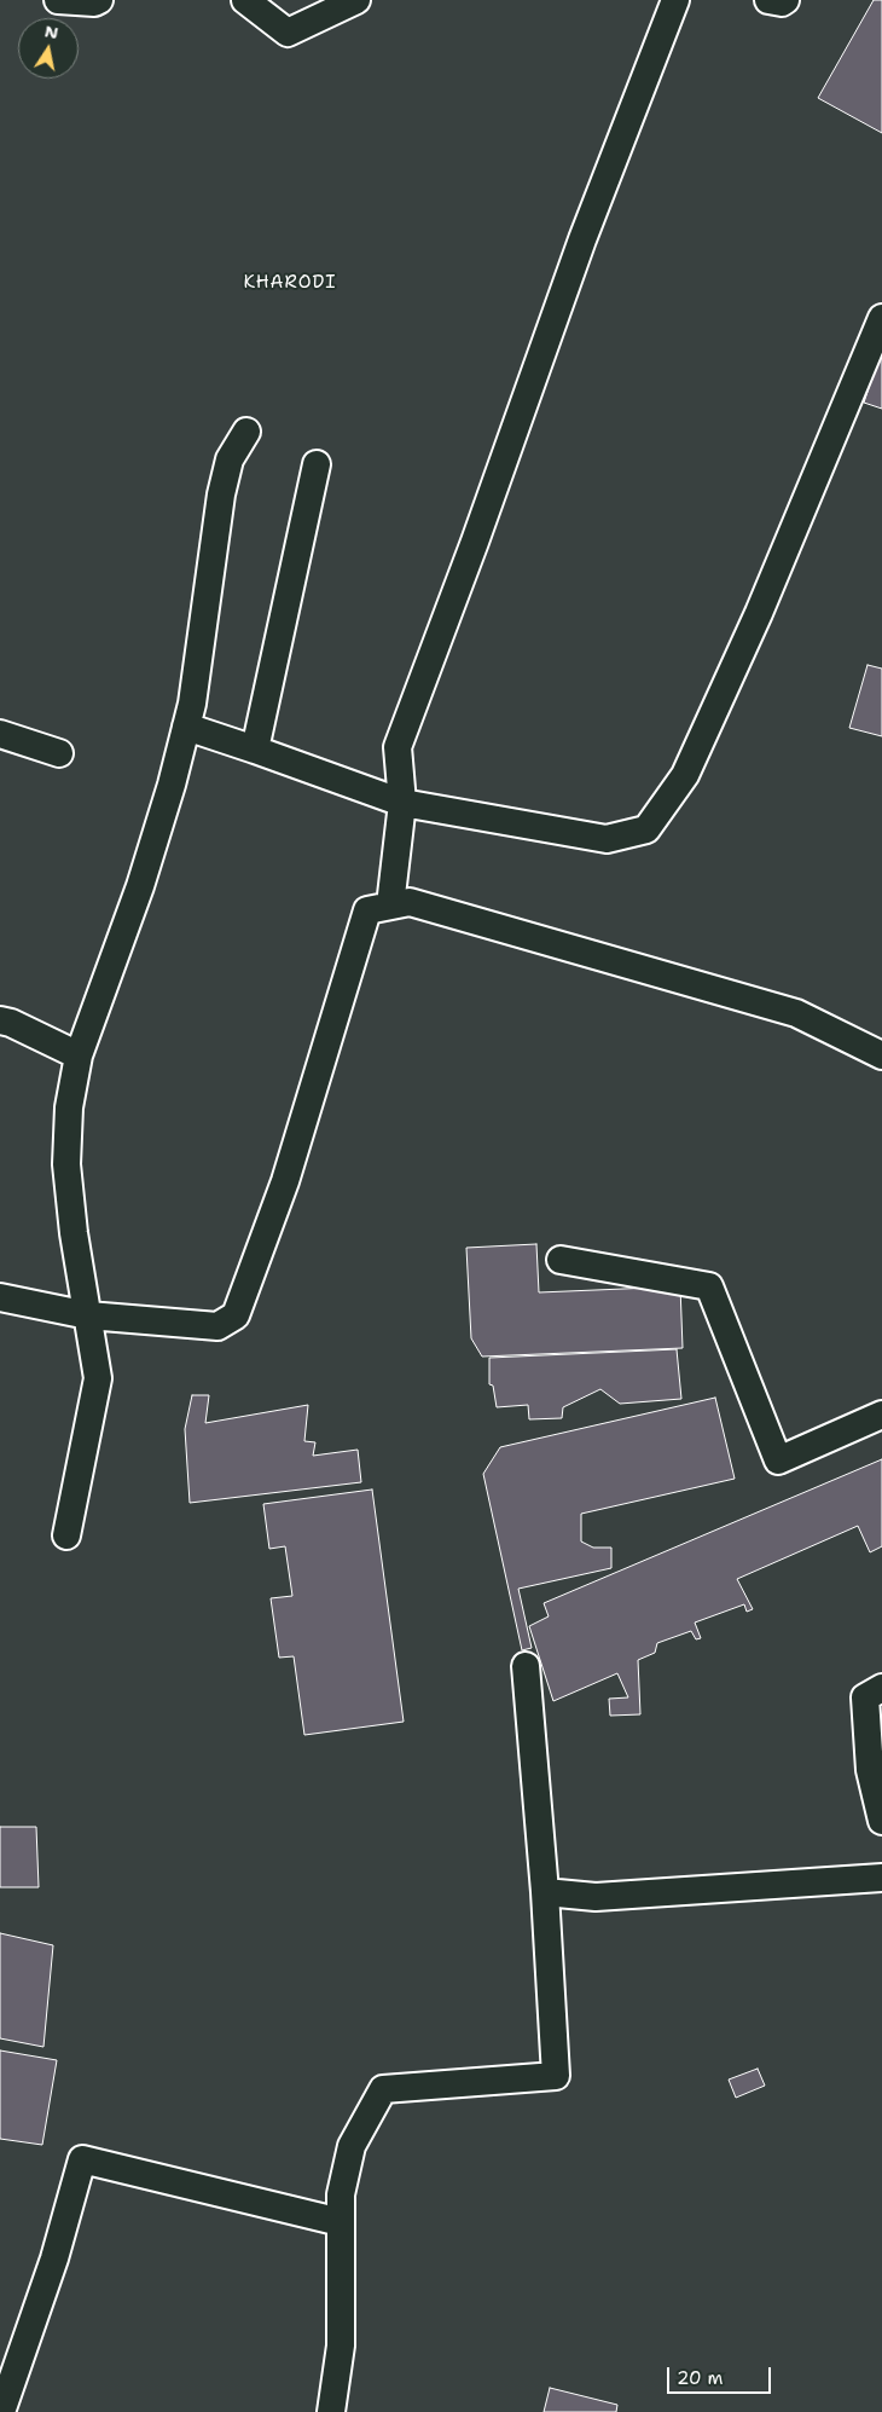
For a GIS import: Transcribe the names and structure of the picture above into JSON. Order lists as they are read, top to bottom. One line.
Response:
{"districts":["KHARODI"],"scale_bar":"20 m","north":"top"}
